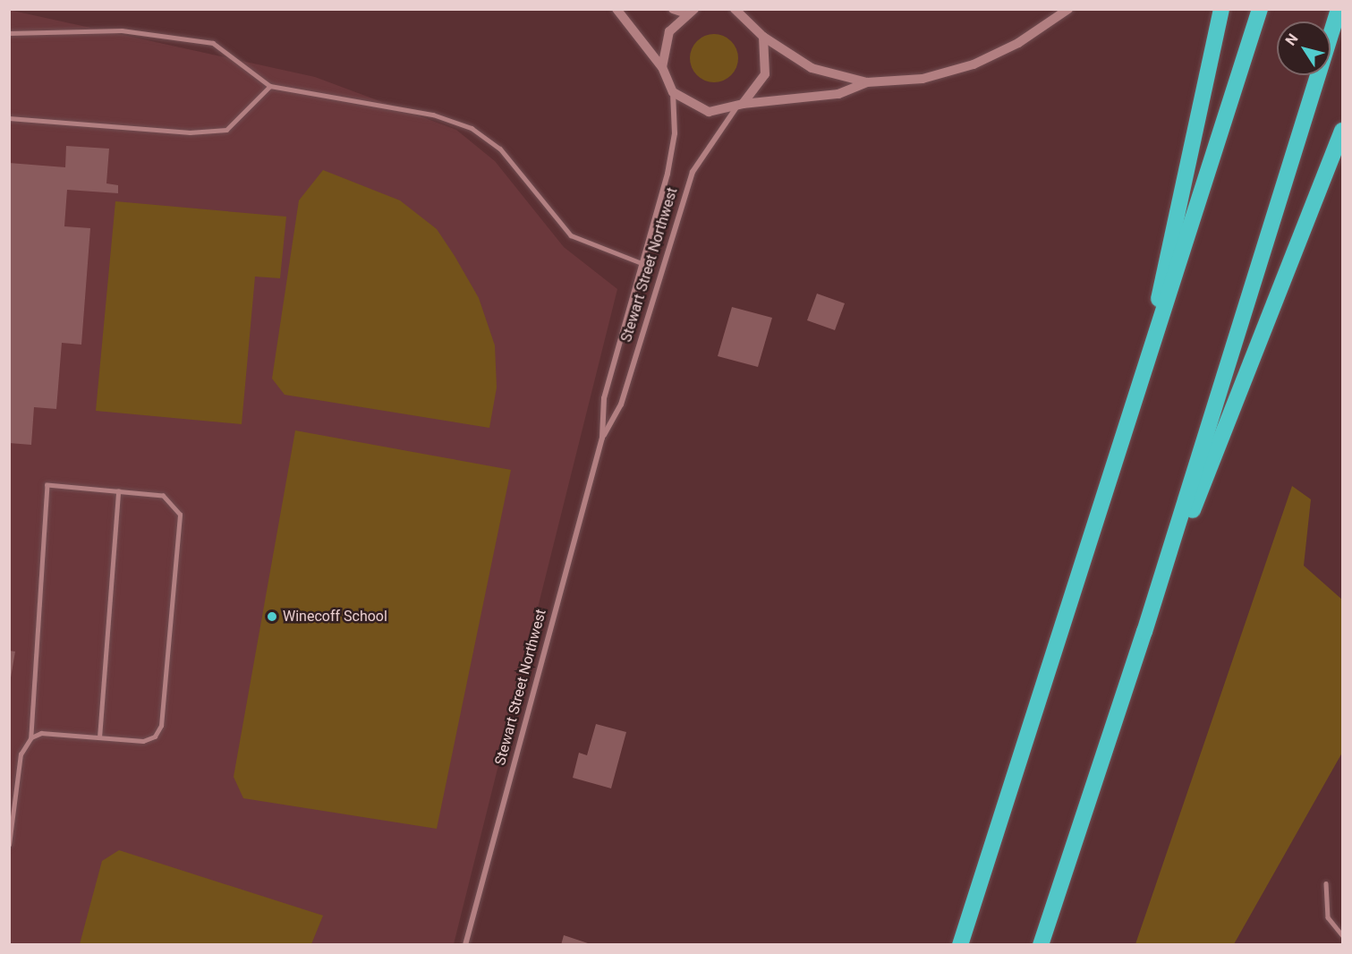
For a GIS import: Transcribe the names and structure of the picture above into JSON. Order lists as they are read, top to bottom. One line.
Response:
{"streets":{"street":["Stewart Street Northwest"]},"places":["Winecoff School"],"north":"top left"}
